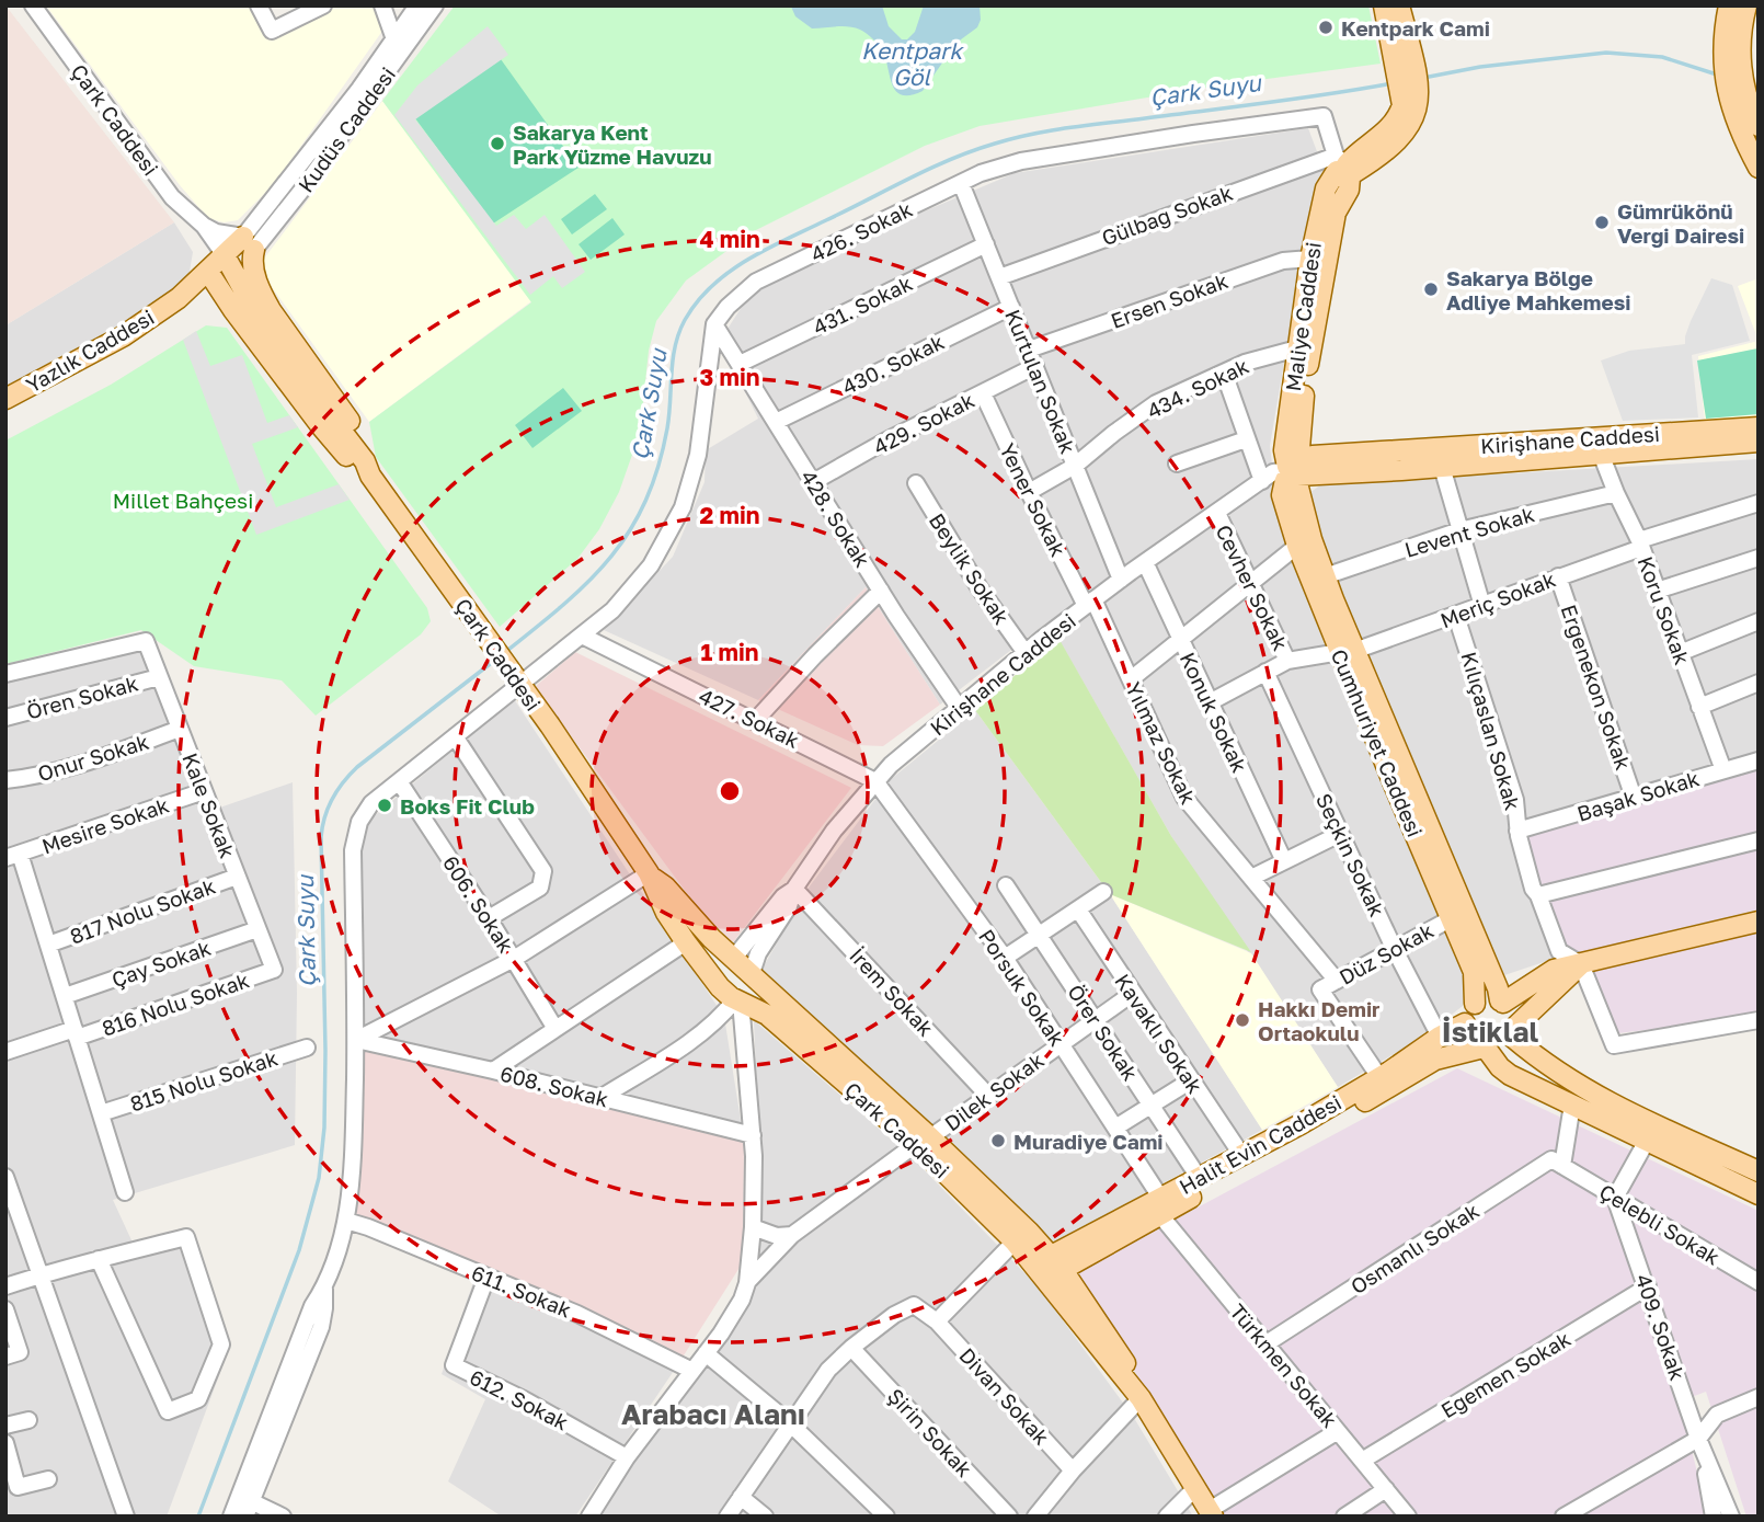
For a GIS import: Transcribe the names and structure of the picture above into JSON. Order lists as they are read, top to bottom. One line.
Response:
{"streets":{"main road":["Çark Caddesi","Maliye Caddesi","Yazlık Caddesi","Kirişhane Caddesi","Cumhuriyet Caddesi","Halit Evin Caddesi"],"street":["Kudüs Caddesi","Gülbağ Sokak","426. Sokak","Ersen Sokak","431. Sokak","430. Sokak","Kurtulan Sokak","434. Sokak","429. Sokak","Yener Sokak","428. Sokak","Levent Sokak","Beylik Sokak","Cevher Sokak","Meriç Sokak","Koru Sokak","Ergenekon Sokak","Ören Sokak","Konuk Sokak","427. Sokak","Kılıçaslan Sokak","Yılmaz Sokak","Onur Sokak","Başak Sokak","Kale Sokak","Mesire Sokak","Seçkin Sokak","606. Sokak","817 Nolu Sokak","Düz Sokak","Çay Sokak","Porsuk Sokak","İrem Sokak","816 Nolu Sokak","Örer Sokak","Kavaklı Sokak","815 Nolu Sokak","608. Sokak","Dilek Sokak","Çelebli Sokak","Osmanlı Sokak","611. Sokak","409. Sokak","Türkmen Sokak","Egemen Sokak","Divan Sokak","612. Sokak","Şirin Sokak"]},"crossings":[["Çark Caddesi","Yazlık Caddesi"],["Çark Caddesi","Kirişhane Caddesi"],["Çark Caddesi","Dilek Sokak"],["Çark Caddesi","Halit Evin Caddesi"],["Gülbağ Sokak","426. Sokak"],["Gülbağ Sokak","Maliye Caddesi"],["Gülbağ Sokak","Kurtulan Sokak"],["426. Sokak","Maliye Caddesi"],["426. Sokak","Kurtulan Sokak"],["426. Sokak","428. Sokak"],["Ersen Sokak","Maliye Caddesi"],["Ersen Sokak","Kurtulan Sokak"],["431. Sokak","Kurtulan Sokak"],["431. Sokak","428. Sokak"],["Maliye Caddesi","434. Sokak"],["Maliye Caddesi","Kirişhane Caddesi"],["Maliye Caddesi","Cumhuriyet Caddesi"],["430. Sokak","Kurtulan Sokak"],["430. Sokak","428. Sokak"],["Kurtulan Sokak","434. Sokak"],["Kurtulan Sokak","429. Sokak"],["Kurtulan Sokak","Kirişhane Caddesi"],["434. Sokak","Yener Sokak"],["429. Sokak","Yener Sokak"],["429. Sokak","428. Sokak"],["Kirişhane Caddesi","Yener Sokak"],["Kirişhane Caddesi","428. Sokak"],["Kirişhane Caddesi","Beylik Sokak"],["Kirişhane Caddesi","Cevher Sokak"],["Kirişhane Caddesi","Koru Sokak"],["Kirişhane Caddesi","Konuk Sokak"],["Kirişhane Caddesi","427. Sokak"],["Kirişhane Caddesi","Yılmaz Sokak"],["Kirişhane Caddesi","Cumhuriyet Caddesi"],["Kirişhane Caddesi","Porsuk Sokak"],["Kirişhane Caddesi","İrem Sokak"],["Yener Sokak","Yılmaz Sokak"],["Levent Sokak","Koru Sokak"],["Levent Sokak","Cumhuriyet Caddesi"],["Cevher Sokak","Meriç Sokak"],["Meriç Sokak","Koru Sokak"],["Meriç Sokak","Ergenekon Sokak"],["Meriç Sokak","Konuk Sokak"],["Meriç Sokak","Kılıçaslan Sokak"],["Meriç Sokak","Cumhuriyet Caddesi"],["Meriç Sokak","Seçkin Sokak"],["Koru Sokak","Başak Sokak"],["Ergenekon Sokak","Başak Sokak"],["Ören Sokak","Kale Sokak"],["427. Sokak","Porsuk Sokak"],["Kılıçaslan Sokak","Başak Sokak"],["Yılmaz Sokak","Düz Sokak"],["Cumhuriyet Caddesi","Düz Sokak"],["Cumhuriyet Caddesi","Halit Evin Caddesi"],["Onur Sokak","Kale Sokak"],["Kale Sokak","Mesire Sokak"],["Kale Sokak","817 Nolu Sokak"],["Kale Sokak","Çay Sokak"],["Kale Sokak","816 Nolu Sokak"],["Seçkin Sokak","Düz Sokak"],["Seçkin Sokak","Halit Evin Caddesi"],["Düz Sokak","Halit Evin Caddesi"],["Porsuk Sokak","Dilek Sokak"],["Porsuk Sokak","Halit Evin Caddesi"],["Porsuk Sokak","Türkmen Sokak"],["İrem Sokak","Dilek Sokak"],["Örer Sokak","Dilek Sokak"],["Örer Sokak","Halit Evin Caddesi"],["Kavaklı Sokak","Dilek Sokak"],["Kavaklı Sokak","Halit Evin Caddesi"],["Halit Evin Caddesi","Türkmen Sokak"],["Çelebli Sokak","Osmanlı Sokak"],["Çelebli Sokak","409. Sokak"],["Osmanlı Sokak","Türkmen Sokak"],["611. Sokak","612. Sokak"],["409. Sokak","Egemen Sokak"],["Türkmen Sokak","Egemen Sokak"]],"districts":["İstiklal","Arabacı Alanı"],"water":["Kentpark Göl","Çark Suyu"],"parks":["Millet Bahçesi"],"places":["Kentpark Cami","Sakarya Kent Park Yüzme Havuzu","Gümrükönü Vergi Dairesi","Sakarya Bölge Adliye Mahkemesi","Boks Fit Club","Hakkı Demir Ortaokulu","Muradiye Cami"],"rings":["4 min","3 min","2 min","1 min"]}
